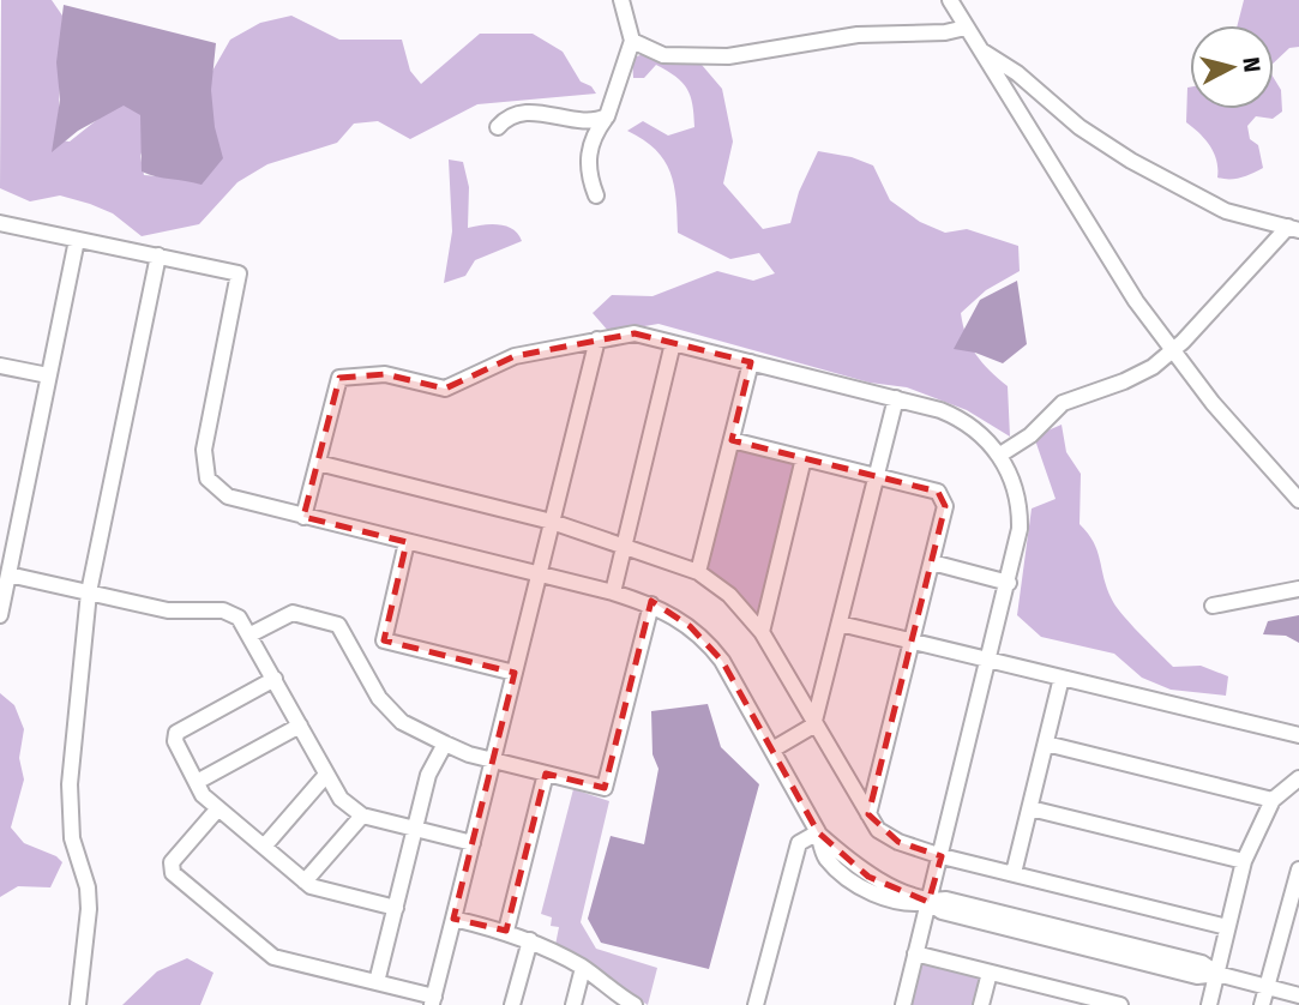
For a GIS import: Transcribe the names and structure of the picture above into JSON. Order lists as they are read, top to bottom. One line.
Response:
{"north":"right"}
